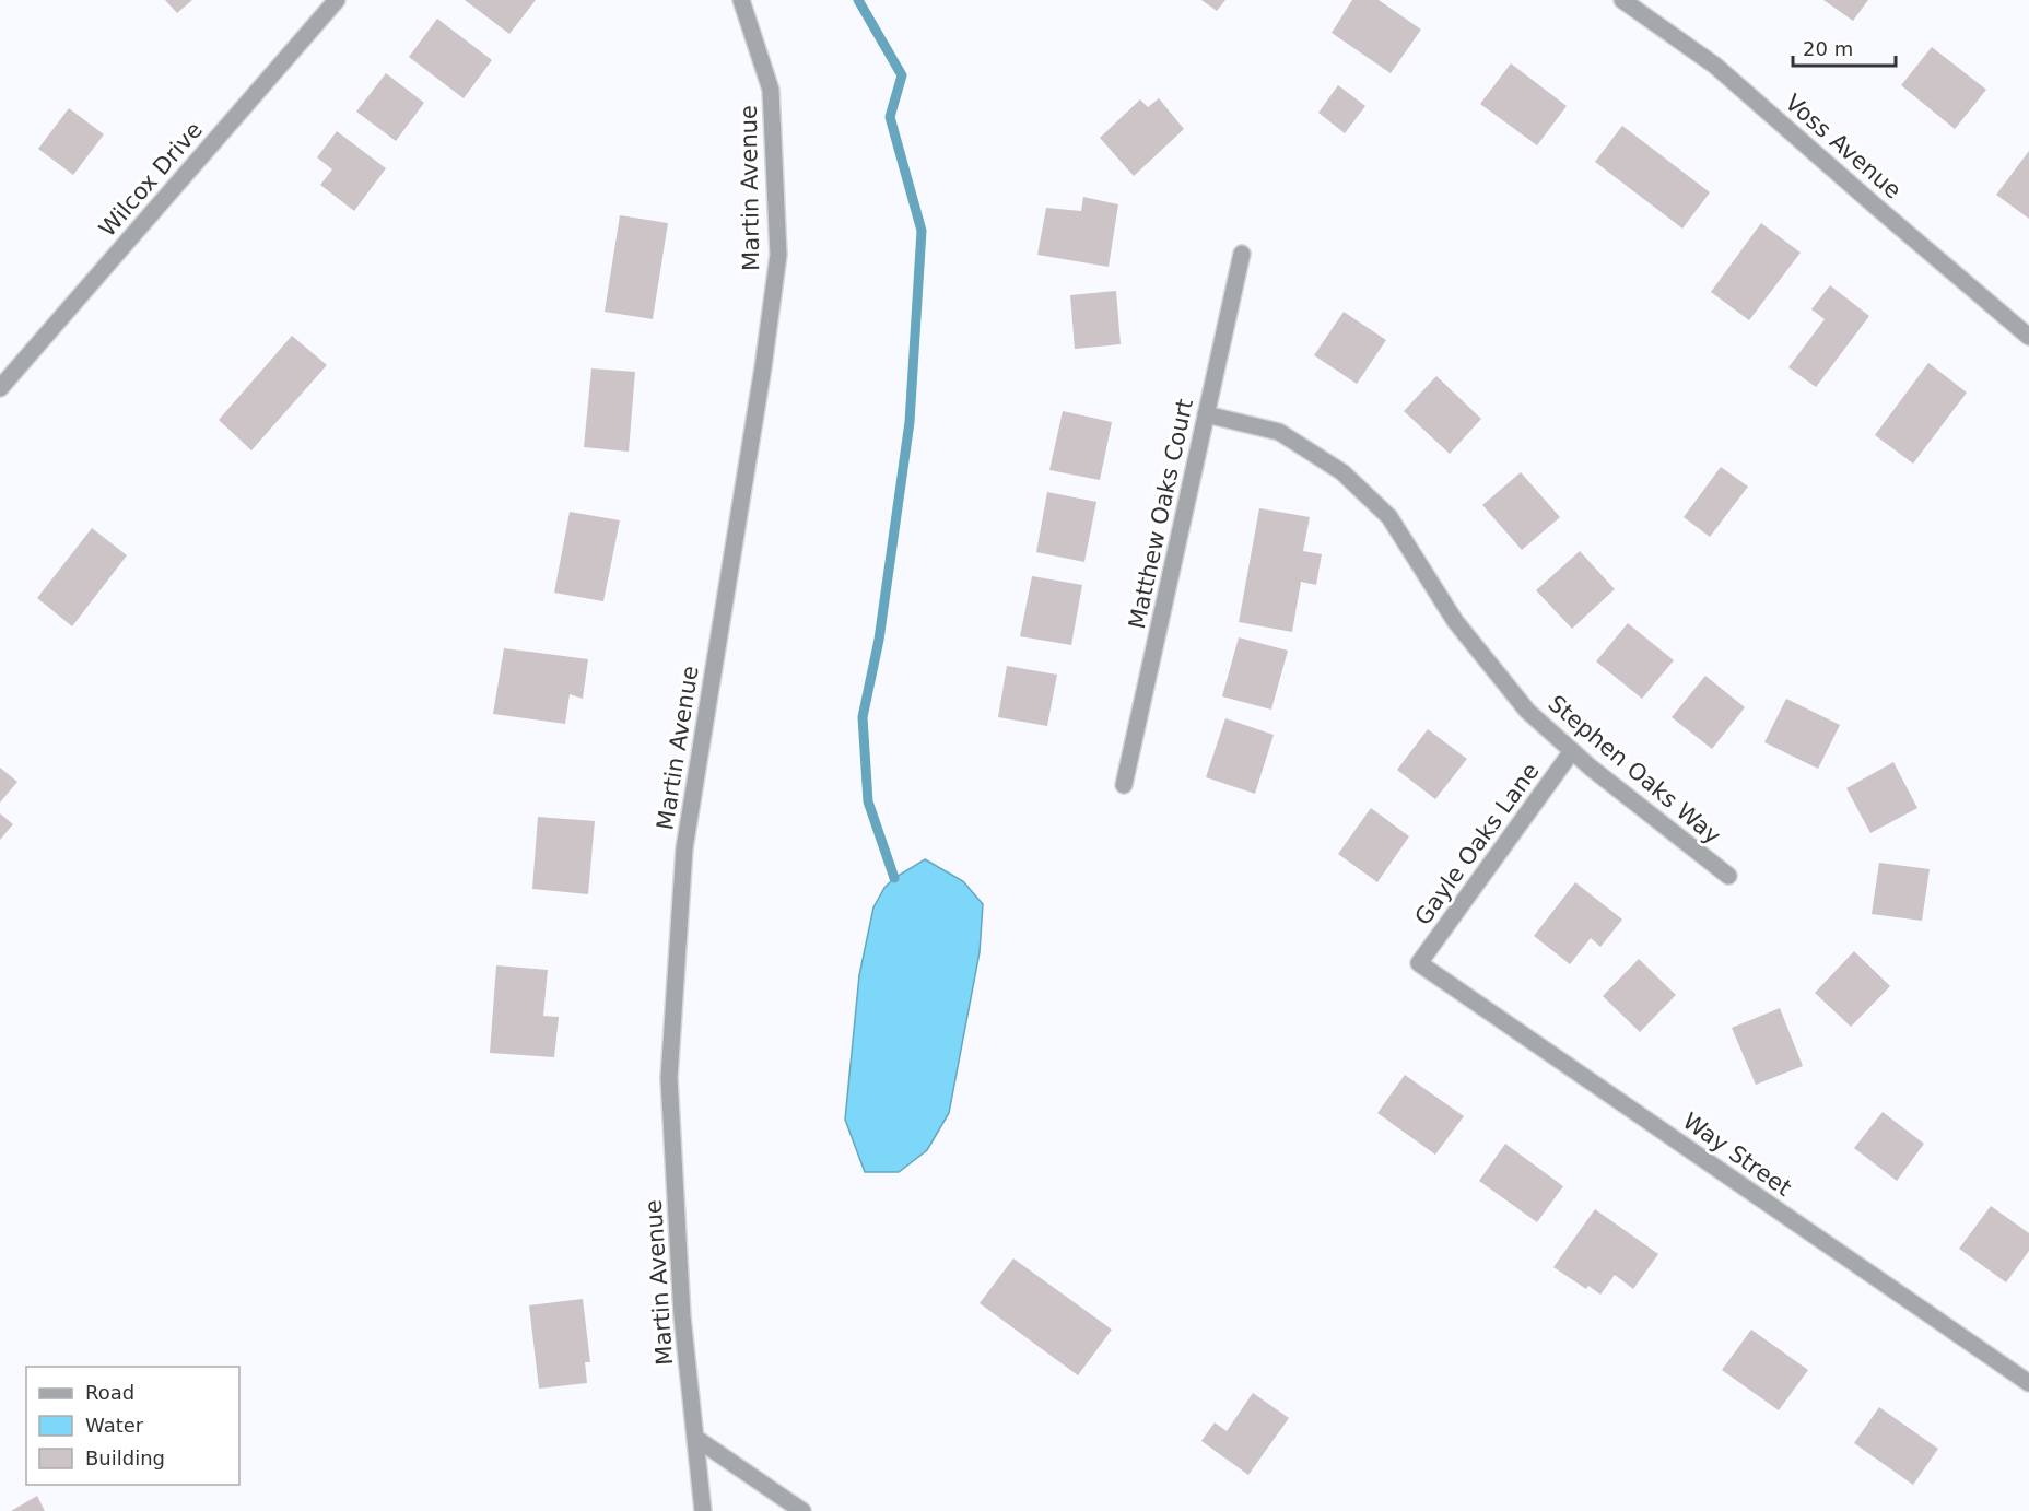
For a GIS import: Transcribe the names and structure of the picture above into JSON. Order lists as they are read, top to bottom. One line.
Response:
{"streets":{"street":["Voss Avenue","Wilcox Drive","Martin Avenue","Matthew Oaks Court","Stephen Oaks Way","Gayle Oaks Lane","Way Street"]},"crossings":[["Matthew Oaks Court","Stephen Oaks Way"],["Stephen Oaks Way","Gayle Oaks Lane"],["Gayle Oaks Lane","Way Street"]],"legend":["Road","Water","Building"],"scale_bar":"20 m"}
